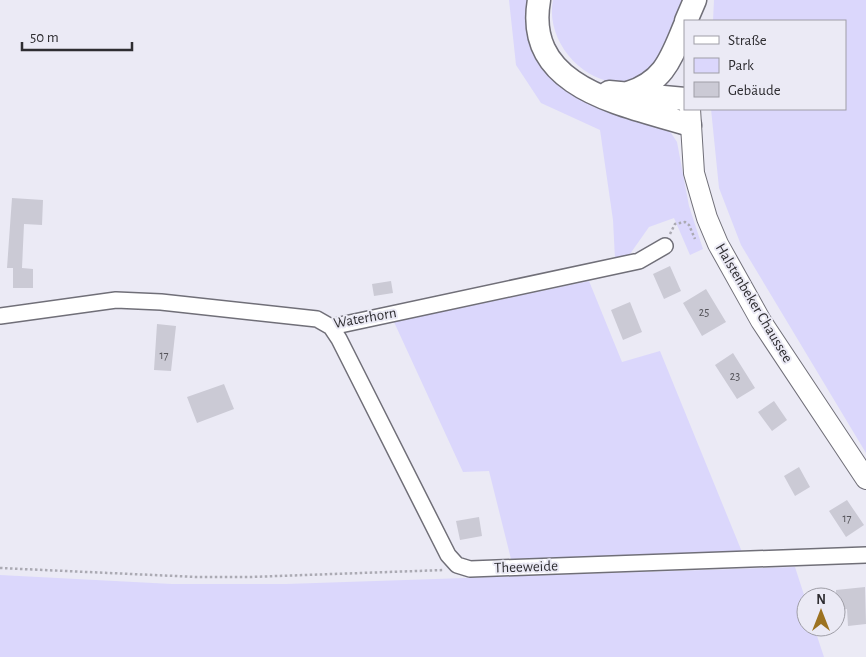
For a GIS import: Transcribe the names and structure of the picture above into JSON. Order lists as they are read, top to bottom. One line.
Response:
{"streets":{"main road":["Halstenbeker Chaussee"],"street":["Waterhorn","Theeweide"]},"house_numbers":["25","17","23","17"],"legend":["Straße","Park","Gebäude"],"scale_bar":"50 m","north":"top"}
